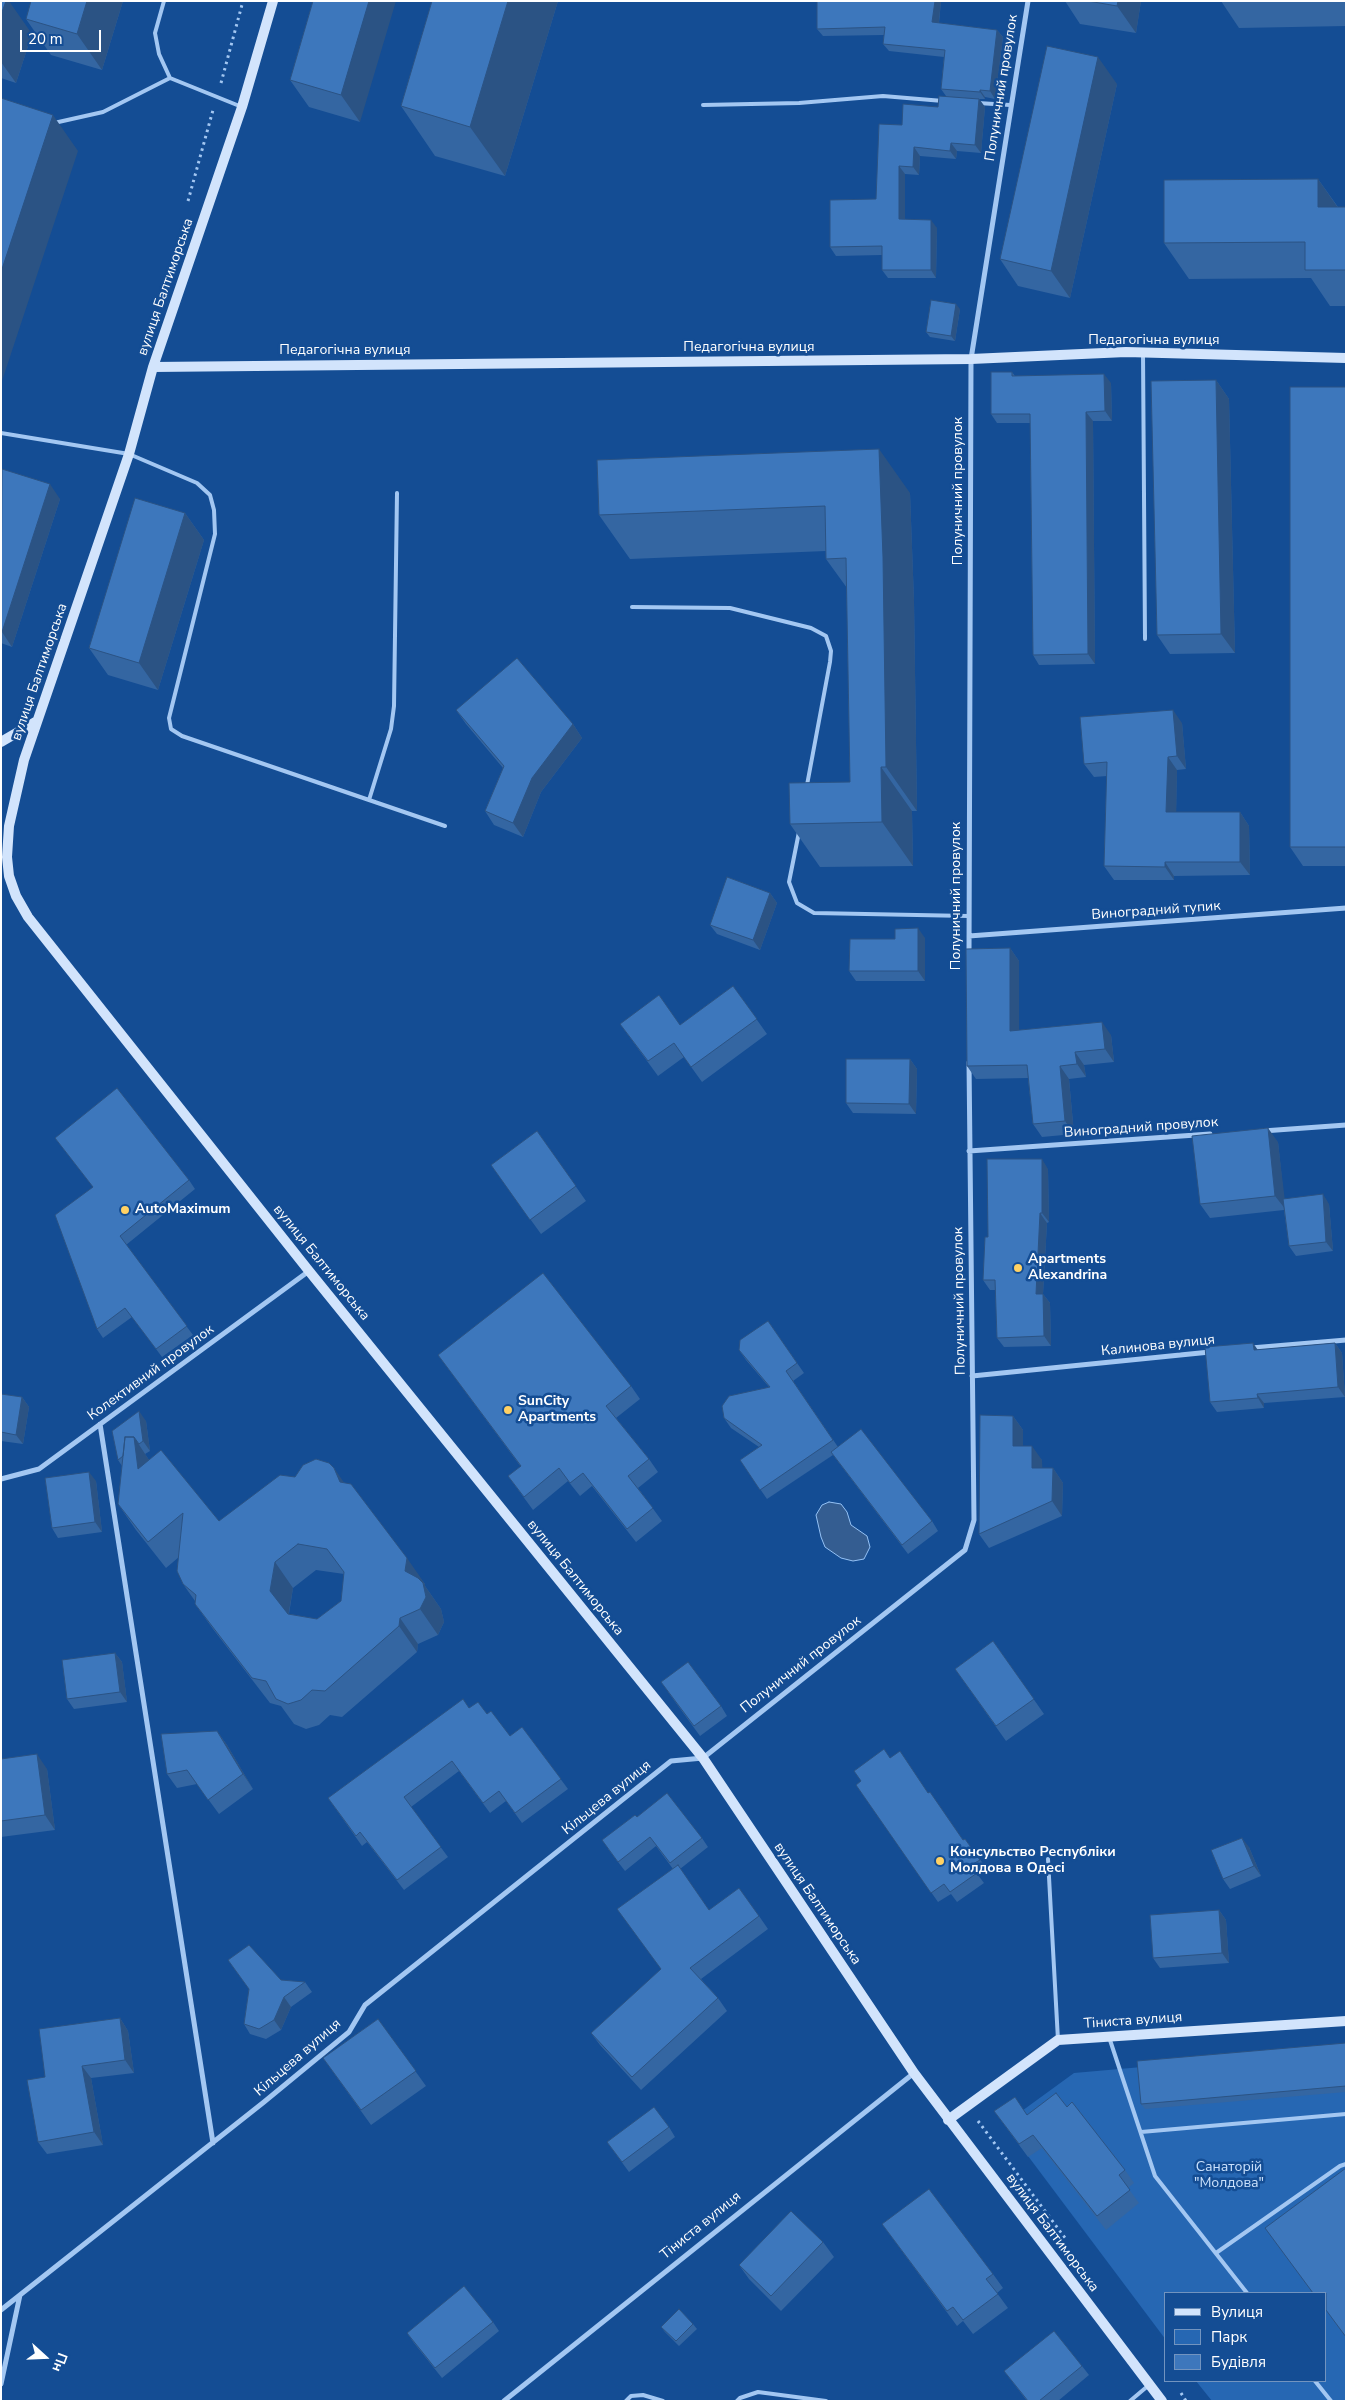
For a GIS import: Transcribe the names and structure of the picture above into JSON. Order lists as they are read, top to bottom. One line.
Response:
{"streets":{"main road":["вулиця Балтиморська","Педагогічна вулиця","Тіниста вулиця"],"street":["Полуничний провулок","Виноградний тупик","Виноградний провулок","Калинова вулиця","Колективний провулок","Кільцева вулиця"]},"crossings":[["Полуничний провулок","вулиця Балтиморська"],["Полуничний провулок","Педагогічна вулиця"],["Полуничний провулок","Виноградний тупик"],["Полуничний провулок","Виноградний провулок"],["Полуничний провулок","Калинова вулиця"],["Полуничний провулок","Кільцева вулиця"],["вулиця Балтиморська","Педагогічна вулиця"],["вулиця Балтиморська","Колективний провулок"],["вулиця Балтиморська","Кільцева вулиця"],["вулиця Балтиморська","Тіниста вулиця"]],"parks":["Санаторій \"Молдова\""],"places":["AutoMaximum","Apartments Alexandrina","SunCity Apartments","Консульство Республіки Молдова в Одесі"],"legend":["Вулиця","Парк","Будівля"],"scale_bar":"20 m","north":"right"}
